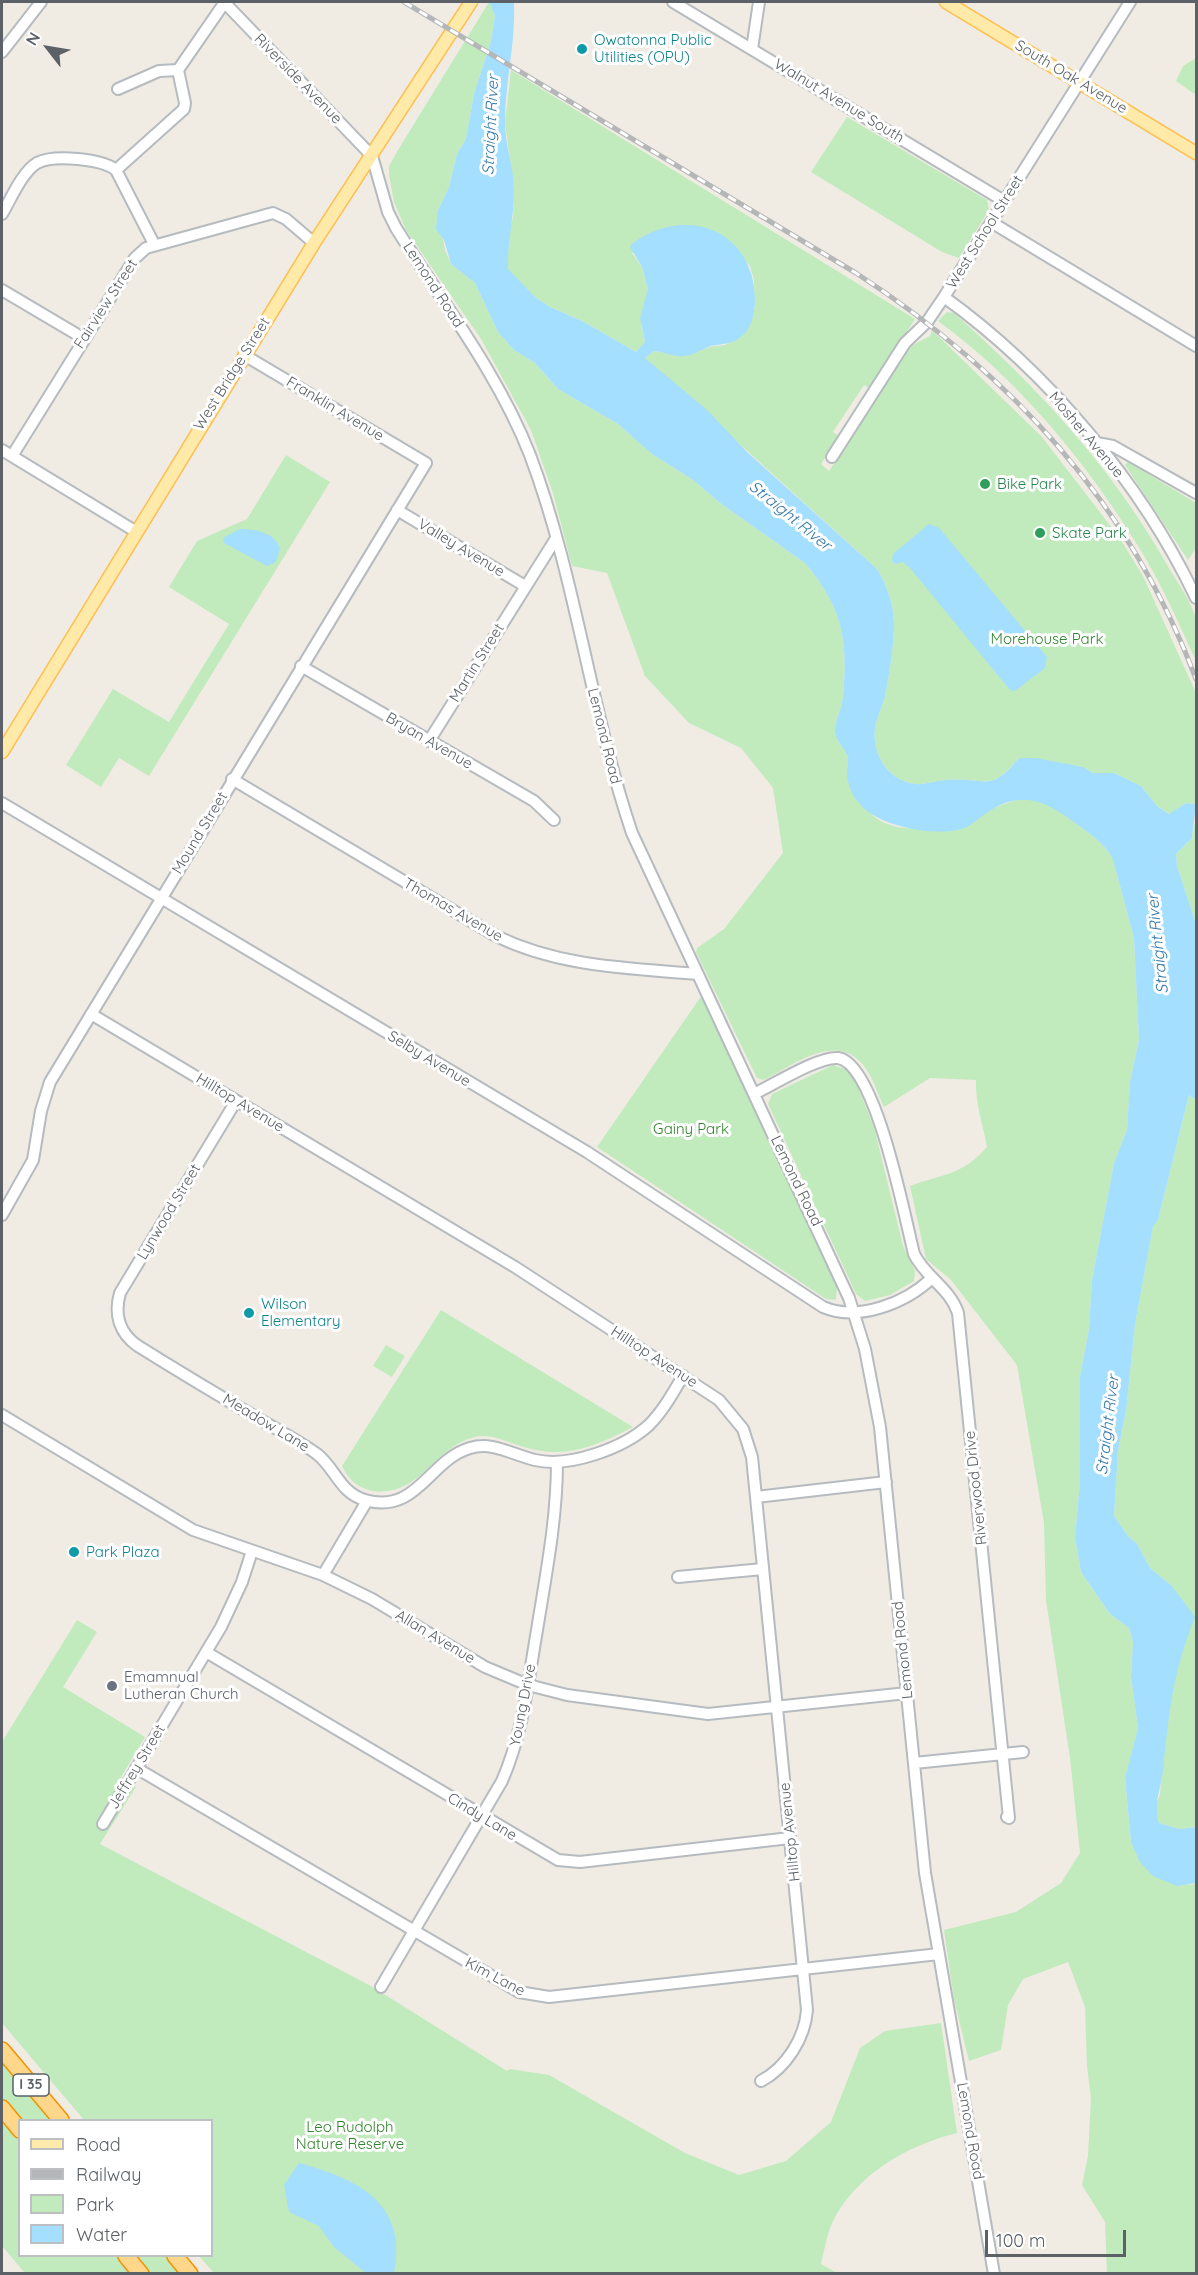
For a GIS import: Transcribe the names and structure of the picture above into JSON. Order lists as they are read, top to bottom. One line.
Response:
{"streets":{"highway":["I 35"],"main road":["South Oak Avenue","West Bridge Street"],"street":["Riverside Avenue","Walnut Avenue South","West School Street","Lemond Road","Fairview Street","Franklin Avenue","Mosher Avenue","Valley Avenue","Martin Street","Bryan Avenue","Mound Street","Thomas Avenue","Selby Avenue","Hilltop Avenue","Lynwood Street","Meadow Lane","Riverwood Drive","Allan Avenue","Young Drive","Jeffrey Street","Cindy Lane","Kim Lane"]},"crossings":[["South Oak Avenue","West School Street"],["Riverside Avenue","Lemond Road"],["Riverside Avenue","West Bridge Street"],["Walnut Avenue South","West School Street"],["West School Street","Mosher Avenue"],["Lemond Road","West Bridge Street"],["Lemond Road","Martin Street"],["Lemond Road","Thomas Avenue"],["Lemond Road","Selby Avenue"],["Lemond Road","Riverwood Drive"],["Lemond Road","Allan Avenue"],["Lemond Road","Kim Lane"],["Fairview Street","West Bridge Street"],["West Bridge Street","Franklin Avenue"],["Franklin Avenue","Mound Street"],["Valley Avenue","Martin Street"],["Valley Avenue","Mound Street"],["Martin Street","Bryan Avenue"],["Bryan Avenue","Mound Street"],["Mound Street","Thomas Avenue"],["Mound Street","Selby Avenue"],["Mound Street","Hilltop Avenue"],["Hilltop Avenue","Lynwood Street"],["Hilltop Avenue","Allan Avenue"],["Hilltop Avenue","Cindy Lane"],["Hilltop Avenue","Kim Lane"],["Lynwood Street","Meadow Lane"],["Allan Avenue","Young Drive"],["Allan Avenue","Jeffrey Street"],["Young Drive","Cindy Lane"],["Young Drive","Kim Lane"],["Jeffrey Street","Cindy Lane"],["Jeffrey Street","Kim Lane"]],"water":["Straight River"],"parks":["Morehouse Park","Gainy Park","Leo Rudolph Nature Reserve"],"places":["Owatonna Public Utilities (OPU)","Bike Park","Skate Park","Wilson Elementary","Park Plaza","Emamnual Lutheran Church"],"legend":["Road","Railway","Park","Water"],"scale_bar":"100 m","north":"top left"}
